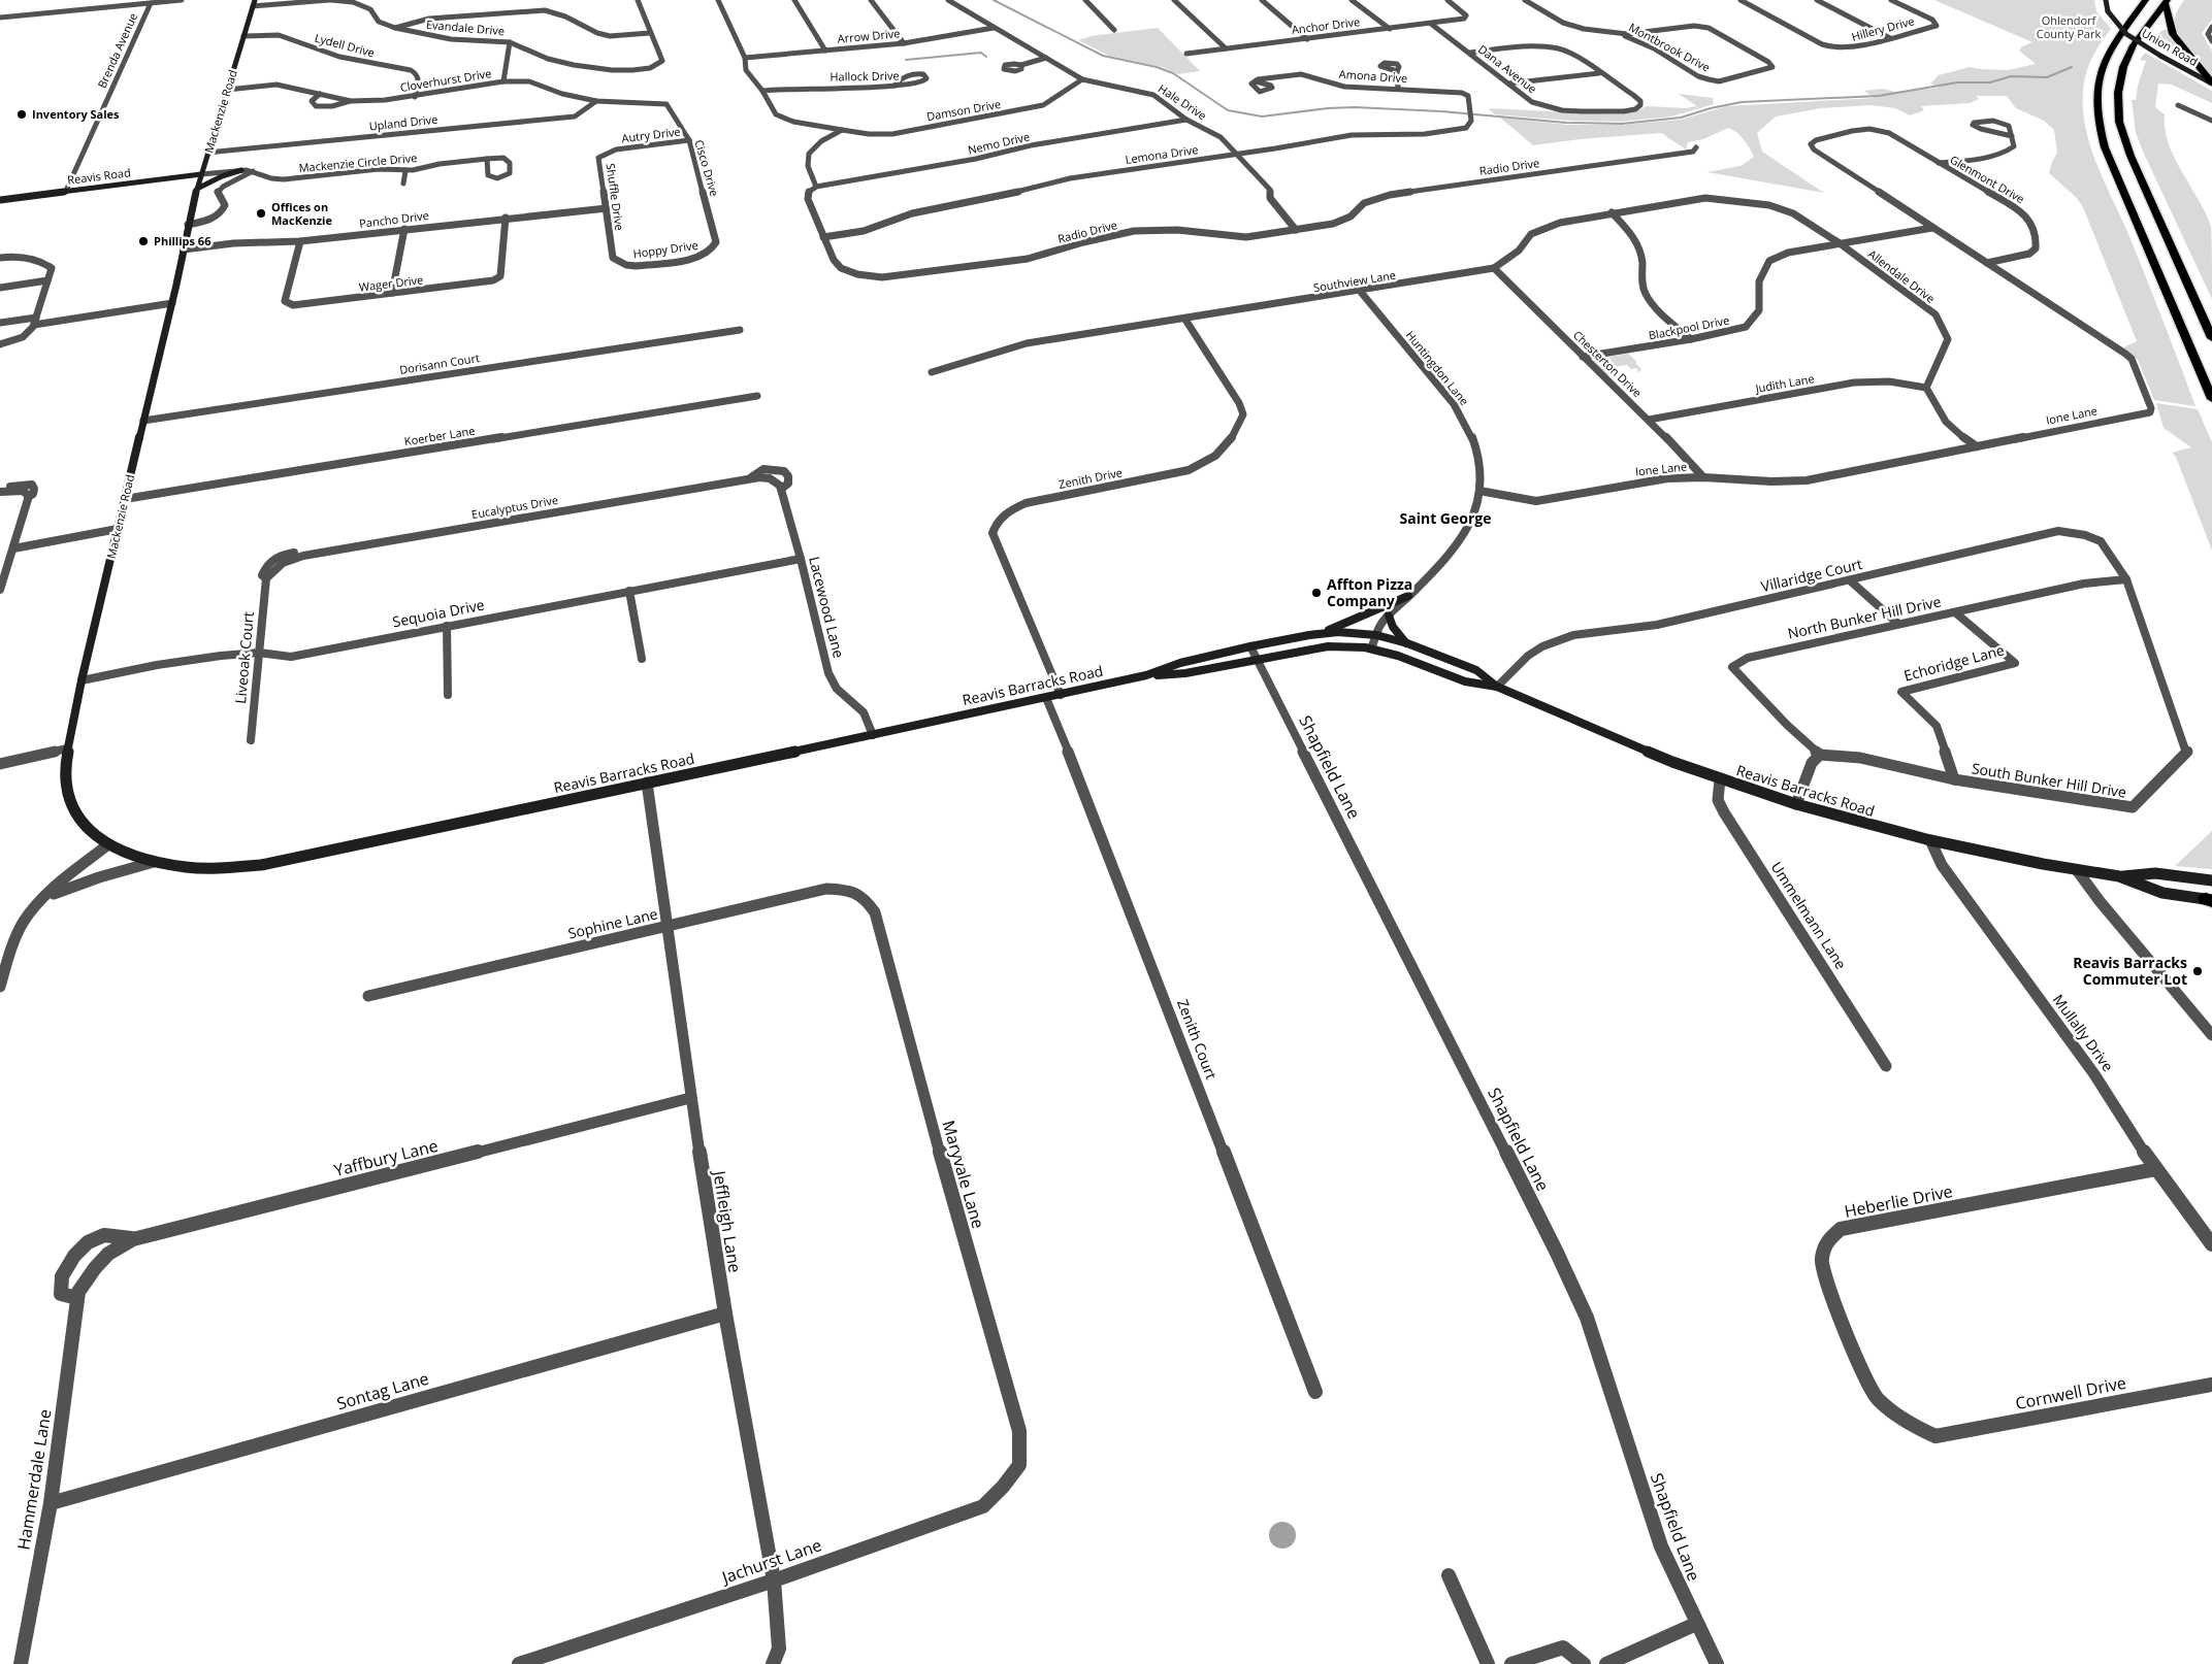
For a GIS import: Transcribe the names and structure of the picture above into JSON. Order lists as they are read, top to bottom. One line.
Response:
{"streets":{"main road":["Union Road","Mackenzie Road","Reavis Road","Reavis Barracks Road"],"street":["Anchor Drive","Evandale Drive","Hillery Drive","Arrow Drive","Lydell Drive","Montbrook Drive","Brenda Avenue","Dana Avenue","Hallock Drive","Amona Drive","Cloverhurst Drive","Hale Drive","Damson Drive","Upland Drive","Autry Drive","Nemo Drive","Lemona Drive","Mackenzie Circle Drive","Radio Drive","Cisco Drive","Glenmont Drive","Shuffle Drive","Pancho Drive","Hoppy Drive","Allendale Drive","Southview Lane","Wager Drive","Blackpool Drive","Dorisann Court","Chesterton Drive","Huntingdon Lane","Judith Lane","Ione Lane","Koerber Lane","Zenith Drive","Eucalyptus Drive","Villaridge Court","Lacewood Lane","Sequoia Drive","North Bunker Hill Drive","Liveoak Court","Echoridge Lane","Shapfield Lane","South Bunker Hill Drive","Ummelmann Lane","Sophine Lane","Mullally Drive","Zenith Court","Yaffbury Lane","Maryvale Lane","Heberlie Drive","Jeffleigh Lane","Sontag Lane","Cornwell Drive","Hammerdale Lane","Jachurst Lane"]},"crossings":[["Anchor Drive","Dana Avenue"],["Evandale Drive","Mackenzie Road"],["Arrow Drive","Hale Drive"],["Lydell Drive","Cloverhurst Drive"],["Lydell Drive","Mackenzie Road"],["Brenda Avenue","Reavis Road"],["Amona Drive","Lemona Drive"],["Cloverhurst Drive","Mackenzie Road"],["Cloverhurst Drive","Upland Drive"],["Cloverhurst Drive","Cisco Drive"],["Hale Drive","Damson Drive"],["Hale Drive","Nemo Drive"],["Hale Drive","Lemona Drive"],["Hale Drive","Radio Drive"],["Mackenzie Road","Upland Drive"],["Mackenzie Road","Mackenzie Circle Drive"],["Mackenzie Road","Reavis Road"],["Mackenzie Road","Pancho Drive"],["Mackenzie Road","Dorisann Court"],["Mackenzie Road","Koerber Lane"],["Mackenzie Road","Sequoia Drive"],["Mackenzie Road","Reavis Barracks Road"],["Autry Drive","Cisco Drive"],["Autry Drive","Shuffle Drive"],["Nemo Drive","Radio Drive"],["Lemona Drive","Radio Drive"],["Mackenzie Circle Drive","Reavis Road"],["Cisco Drive","Hoppy Drive"],["Glenmont Drive","Ione Lane"],["Shuffle Drive","Pancho Drive"],["Shuffle Drive","Hoppy Drive"],["Pancho Drive","Wager Drive"],["Allendale Drive","Southview Lane"],["Allendale Drive","Blackpool Drive"],["Allendale Drive","Judith Lane"],["Southview Lane","Chesterton Drive"],["Southview Lane","Huntingdon Lane"],["Southview Lane","Zenith Drive"],["Blackpool Drive","Chesterton Drive"],["Blackpool Drive","Ione Lane"],["Chesterton Drive","Judith Lane"],["Chesterton Drive","Ione Lane"],["Huntingdon Lane","Ione Lane"],["Huntingdon Lane","Reavis Barracks Road"],["Zenith Drive","Reavis Barracks Road"],["Eucalyptus Drive","Lacewood Lane"],["Eucalyptus Drive","Liveoak Court"],["Villaridge Court","North Bunker Hill Drive"],["Villaridge Court","Reavis Barracks Road"],["Villaridge Court","South Bunker Hill Drive"],["Lacewood Lane","Sequoia Drive"],["Lacewood Lane","Reavis Barracks Road"],["Sequoia Drive","Liveoak Court"],["North Bunker Hill Drive","Echoridge Lane"],["North Bunker Hill Drive","South Bunker Hill Drive"],["Echoridge Lane","South Bunker Hill Drive"],["Reavis Barracks Road","Shapfield Lane"],["Reavis Barracks Road","Ummelmann Lane"],["Reavis Barracks Road","Mullally Drive"],["Reavis Barracks Road","Zenith Court"],["Reavis Barracks Road","Jeffleigh Lane"],["Sophine Lane","Maryvale Lane"],["Sophine Lane","Jeffleigh Lane"],["Mullally Drive","Heberlie Drive"],["Yaffbury Lane","Jeffleigh Lane"],["Yaffbury Lane","Hammerdale Lane"],["Maryvale Lane","Jachurst Lane"],["Heberlie Drive","Cornwell Drive"],["Jeffleigh Lane","Sontag Lane"],["Jeffleigh Lane","Jachurst Lane"],["Sontag Lane","Hammerdale Lane"]],"districts":["Saint George"],"parks":["Ohlendorf County Park"],"places":["Inventory Sales","Offices on MacKenzie","Phillips 66","Affton Pizza Company","Reavis Barracks Commuter Lot"]}
